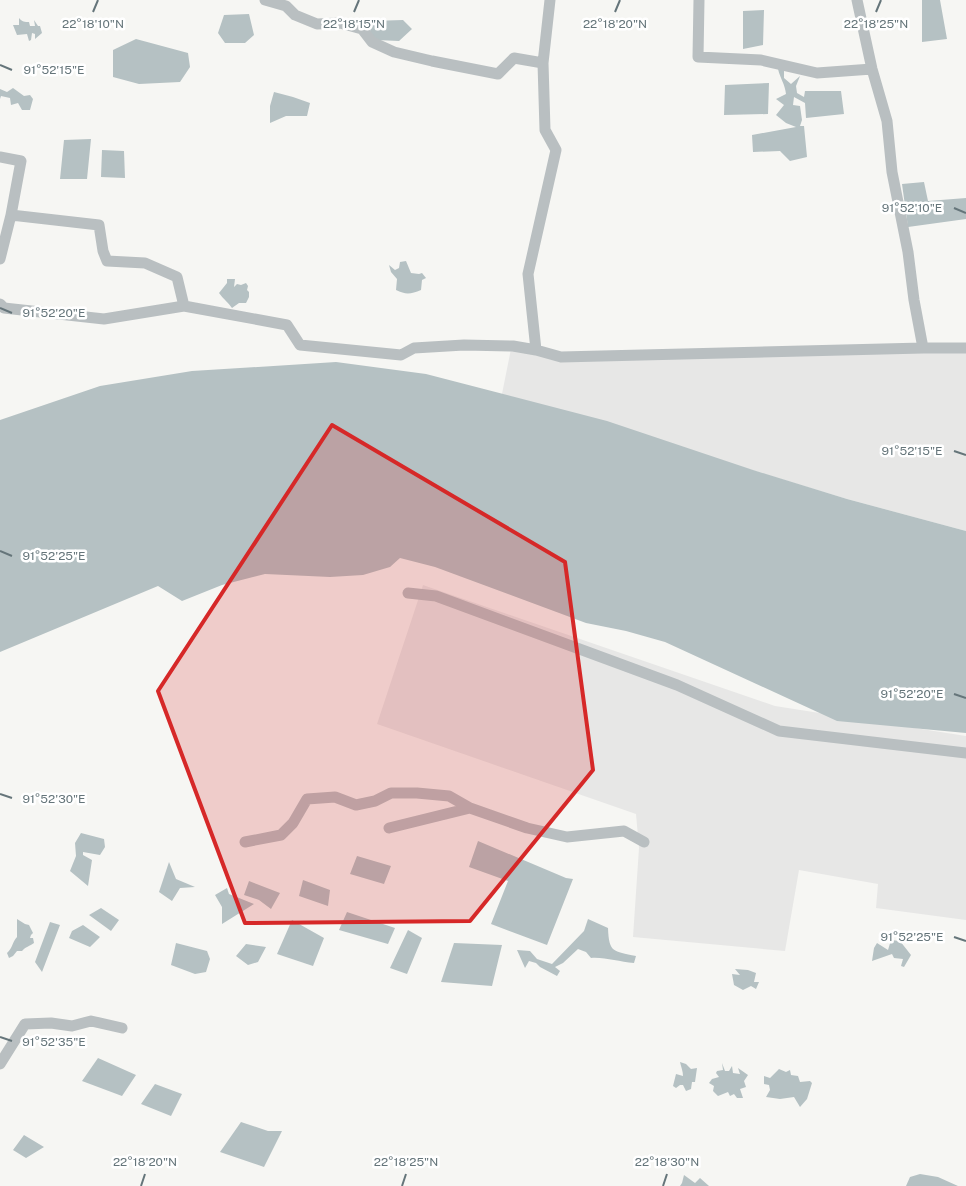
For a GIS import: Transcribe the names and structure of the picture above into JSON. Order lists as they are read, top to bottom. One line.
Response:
{"coordinates":["22°18'10\"N","22°18'20\"N","22°18'25\"N","22°18'15\"N","91°52'15\"E","91°52'10\"E","91°52'20\"E","91°52'25\"E","91°52'30\"E","91°52'35\"E","22°18'30\"N"]}
